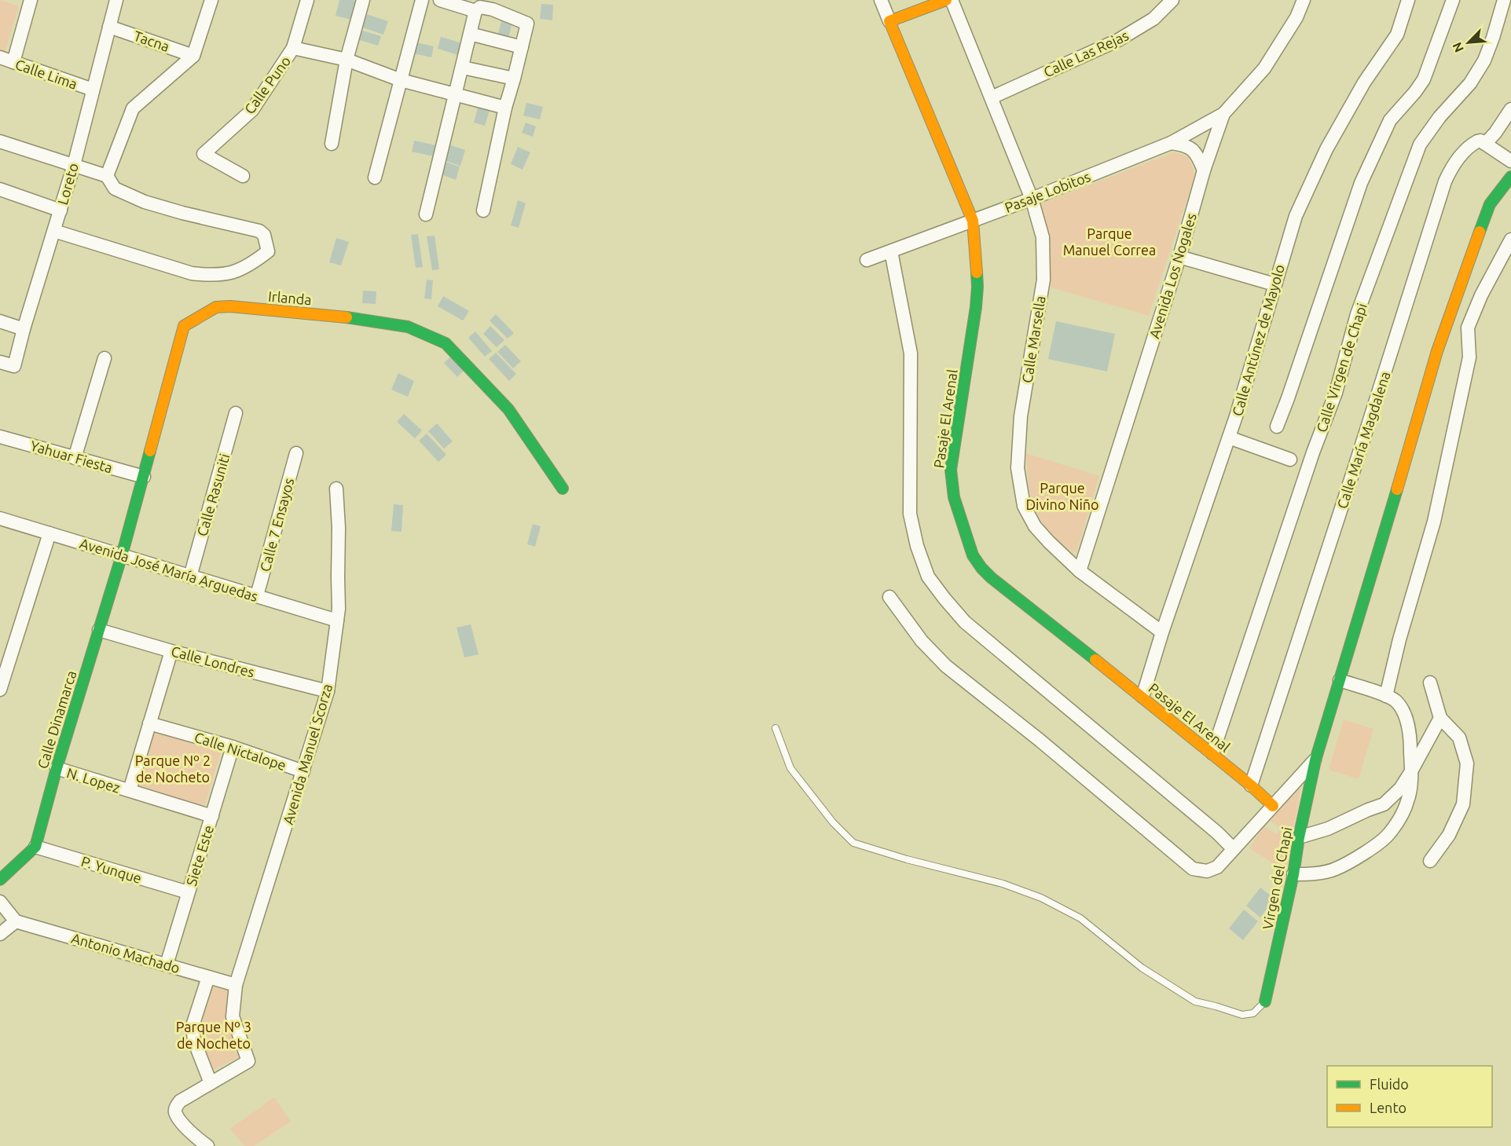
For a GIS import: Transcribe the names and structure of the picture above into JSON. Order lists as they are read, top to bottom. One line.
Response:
{"streets":{"street":["Tacna","Calle Las Rejas","Calle Lima","Calle Puno","Loreto","Pasaje Lobitos","Avenida Los Nogales","Irlanda","Calle Marsella","Calle Antúnez de Mayolo","Calle Virgen de Chapi","Pasaje El Arenal","Calle María Magdalena","Yahuar Fiesta","Calle Rasuniti","Calle 7 Ensayos","Avenida José María Arguedas","Calle Londres","Calle Dinamarca","Calle Nictalope","Avenida Manuel Scorza","N. Lopez","Siete Este","P. Yunque","Virgen del Chapi","Antonio Machado"]},"crossings":[["Tacna","Loreto"],["Calle Las Rejas","Calle Marsella"],["Calle Lima","Loreto"],["Pasaje Lobitos","Avenida Los Nogales"],["Pasaje Lobitos","Calle Marsella"],["Pasaje Lobitos","Pasaje El Arenal"],["Avenida Los Nogales","Calle Marsella"],["Irlanda","Yahuar Fiesta"],["Irlanda","Avenida José María Arguedas"],["Irlanda","Calle Dinamarca"],["Calle Marsella","Calle Antúnez de Mayolo"],["Calle Antúnez de Mayolo","Pasaje El Arenal"],["Calle Virgen de Chapi","Pasaje El Arenal"],["Pasaje El Arenal","Calle María Magdalena"],["Calle Rasuniti","Avenida José María Arguedas"],["Calle 7 Ensayos","Avenida José María Arguedas"],["Avenida José María Arguedas","Calle Dinamarca"],["Avenida José María Arguedas","Avenida Manuel Scorza"],["Calle Londres","Calle Dinamarca"],["Calle Londres","Avenida Manuel Scorza"],["Calle Dinamarca","N. Lopez"],["Calle Dinamarca","P. Yunque"],["Calle Nictalope","Avenida Manuel Scorza"],["Calle Nictalope","Siete Este"],["Avenida Manuel Scorza","Antonio Machado"],["N. Lopez","Siete Este"],["Siete Este","P. Yunque"],["Siete Este","Antonio Machado"]],"parks":["Parque Manuel Correa","Parque Divino Niño","Parque Nº 2 de Nocheto","Parque Nº 3 de Nocheto"],"legend":["Fluido","Lento"],"north":"bottom left"}
